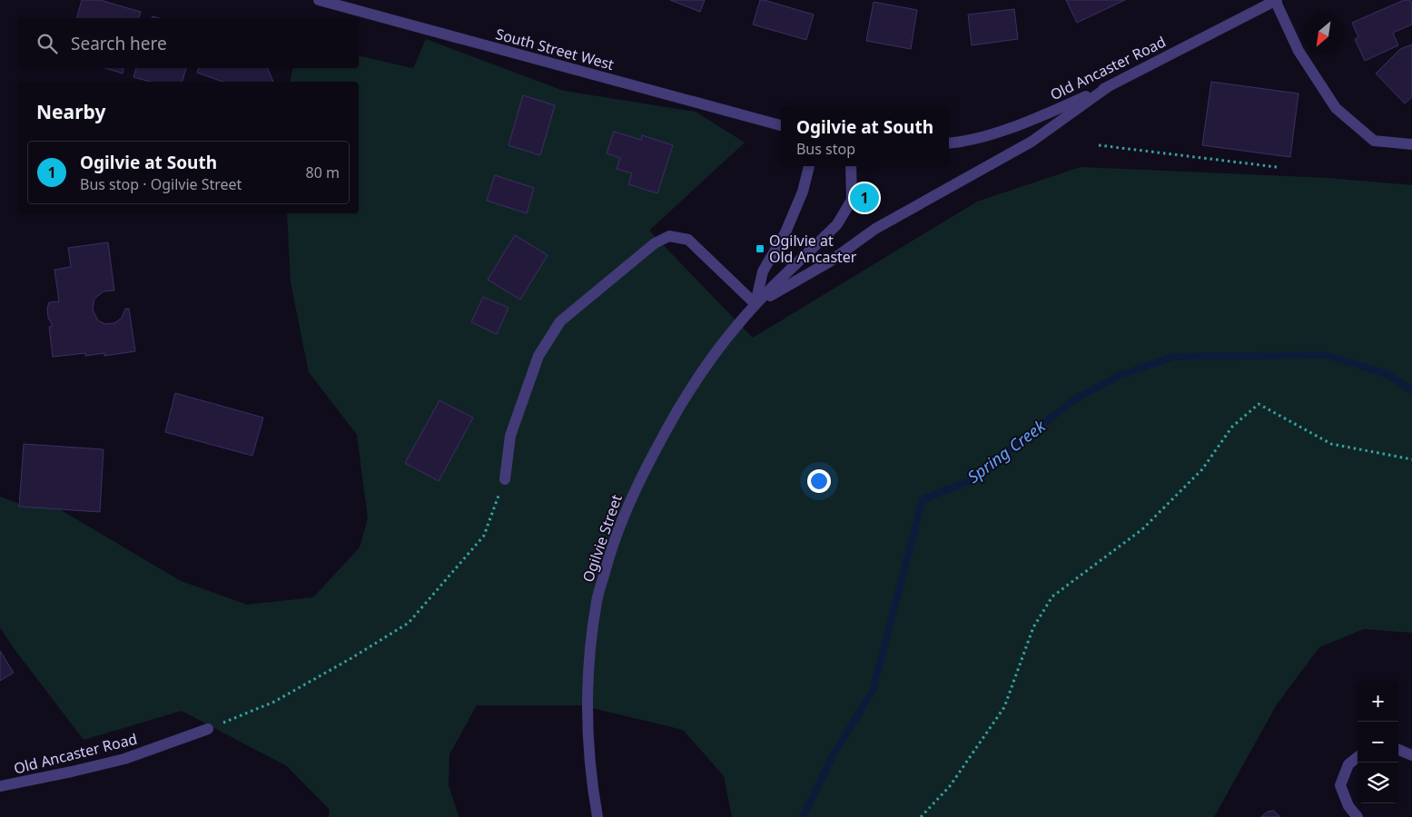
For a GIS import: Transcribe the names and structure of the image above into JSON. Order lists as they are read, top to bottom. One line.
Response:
{"streets":{"street":["South Street West","Old Ancaster Road","Ogilvie Street"]},"water":["Spring Creek"],"places":{"transit":["Ogilvie at Old Ancaster"]},"north":"bottom left","page":{"search":"Search here","heading":"Nearby","popup":["Ogilvie at South","Bus stop"],"list":[{"mark":"1","name":"Ogilvie at South","note":"Bus stop · Ogilvie Street","value":"80 m"}],"pins":"1","map_buttons":["+","−"]}}
